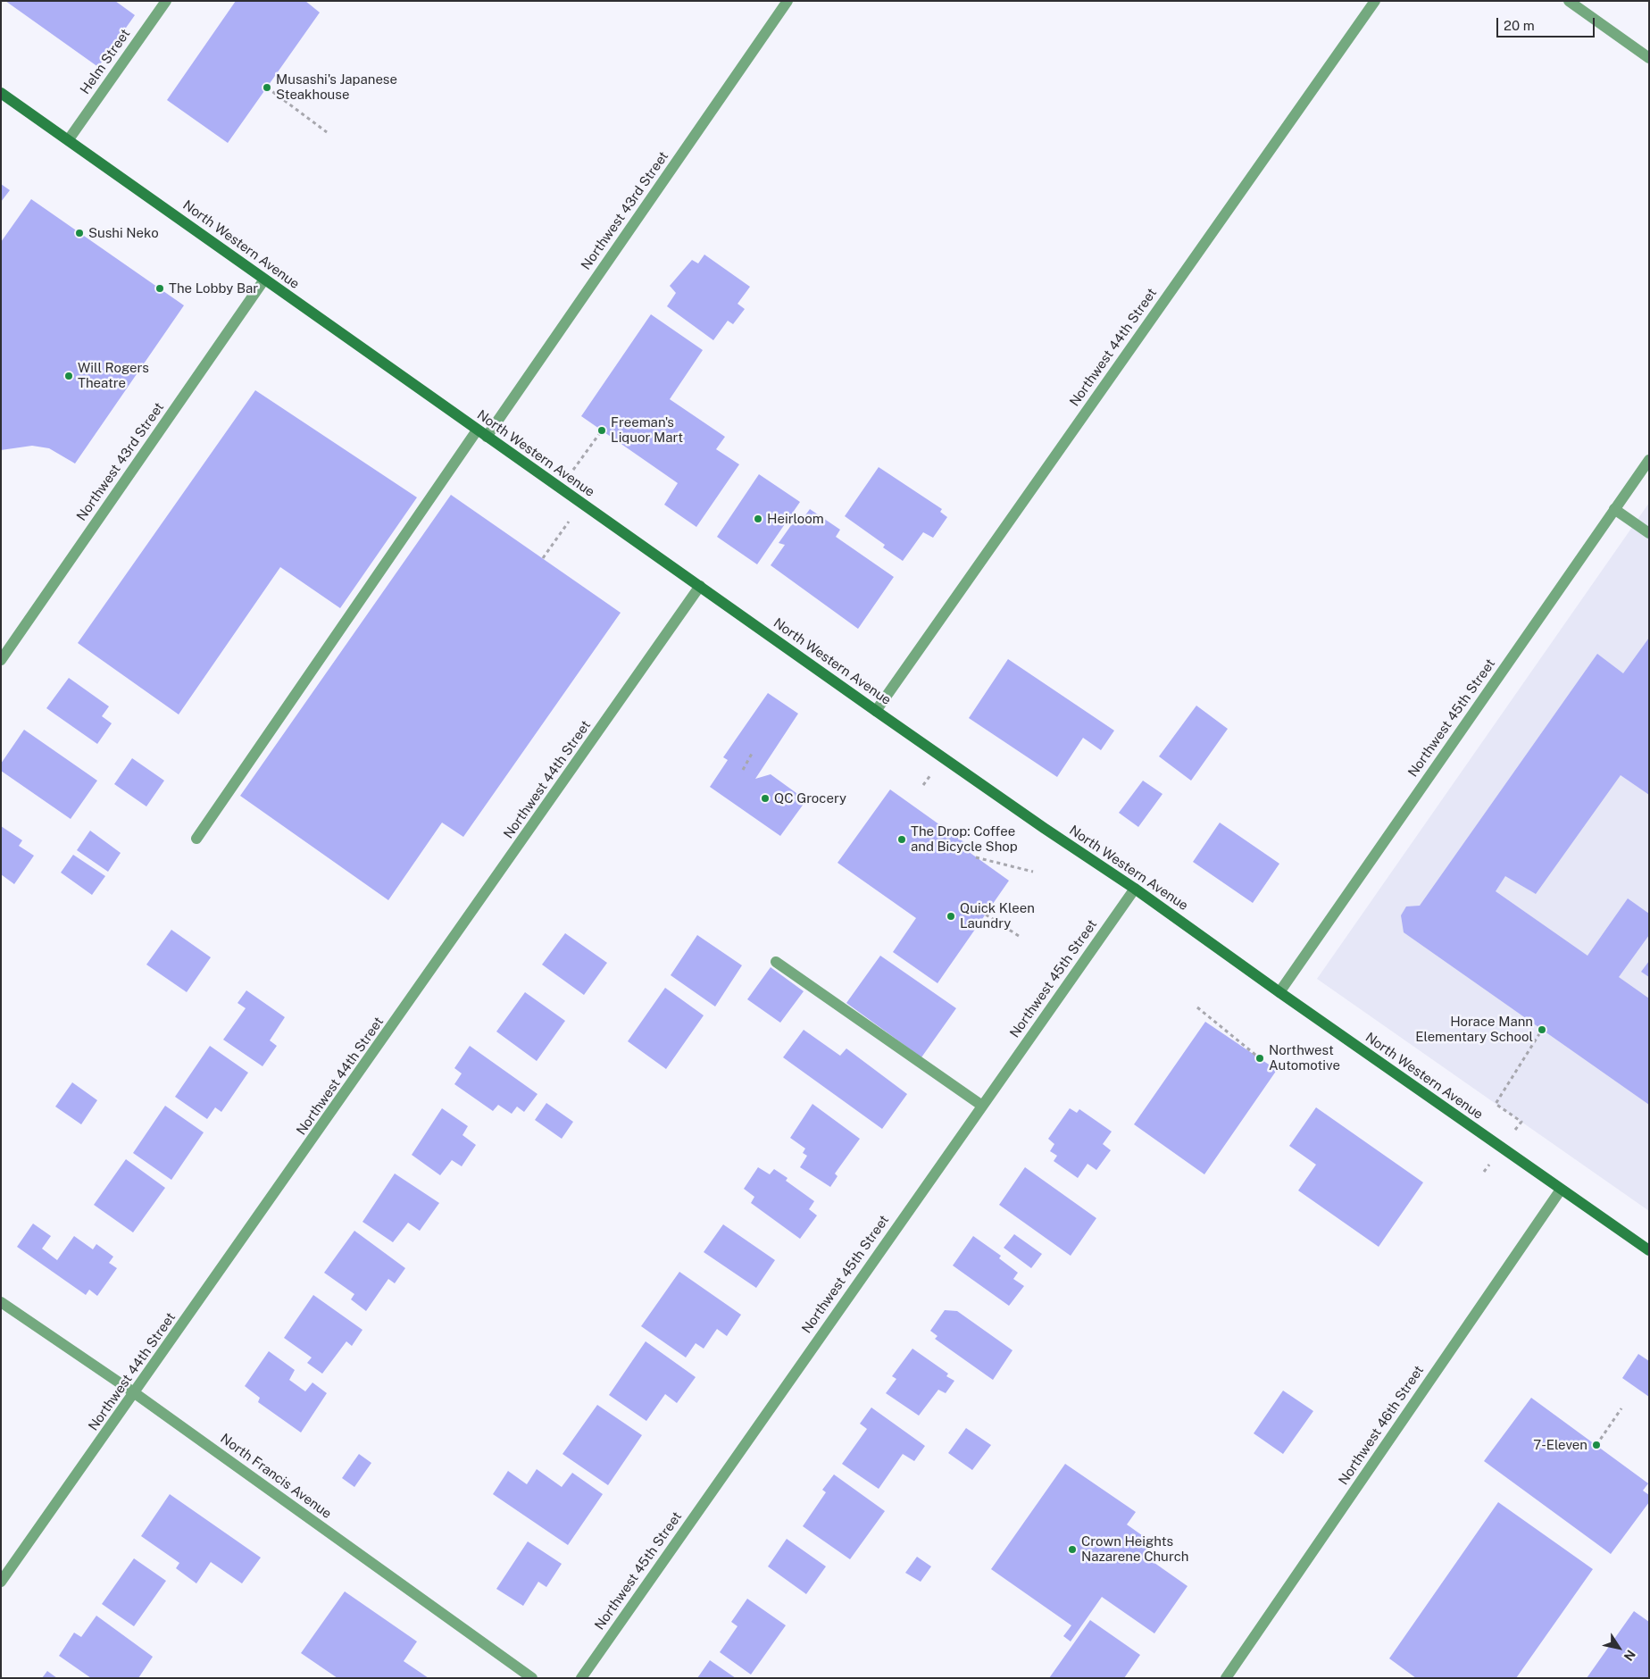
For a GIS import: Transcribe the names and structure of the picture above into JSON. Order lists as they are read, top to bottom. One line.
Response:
{"streets":{"street":["Helm Street","Northwest 43rd Street","North Western Avenue","Northwest 44th Street","Northwest 45th Street","Northwest 46th Street","North Francis Avenue"]},"crossings":[["Helm Street","North Western Avenue"],["Northwest 43rd Street","North Western Avenue"],["North Western Avenue","Northwest 44th Street"],["North Western Avenue","Northwest 45th Street"],["North Western Avenue","Northwest 46th Street"],["Northwest 44th Street","North Francis Avenue"]],"places":["Musashi's Japanese Steakhouse","Sushi Neko","The Lobby Bar","Will Rogers Theatre","Freeman's Liquor Mart","Heirloom","QC Grocery","The Drop: Coffee and Bicycle Shop","Quick Kleen Laundry","Horace Mann Elementary School","Northwest Automotive","7-Eleven","Crown Heights Nazarene Church"],"scale_bar":"20 m","north":"bottom right"}
